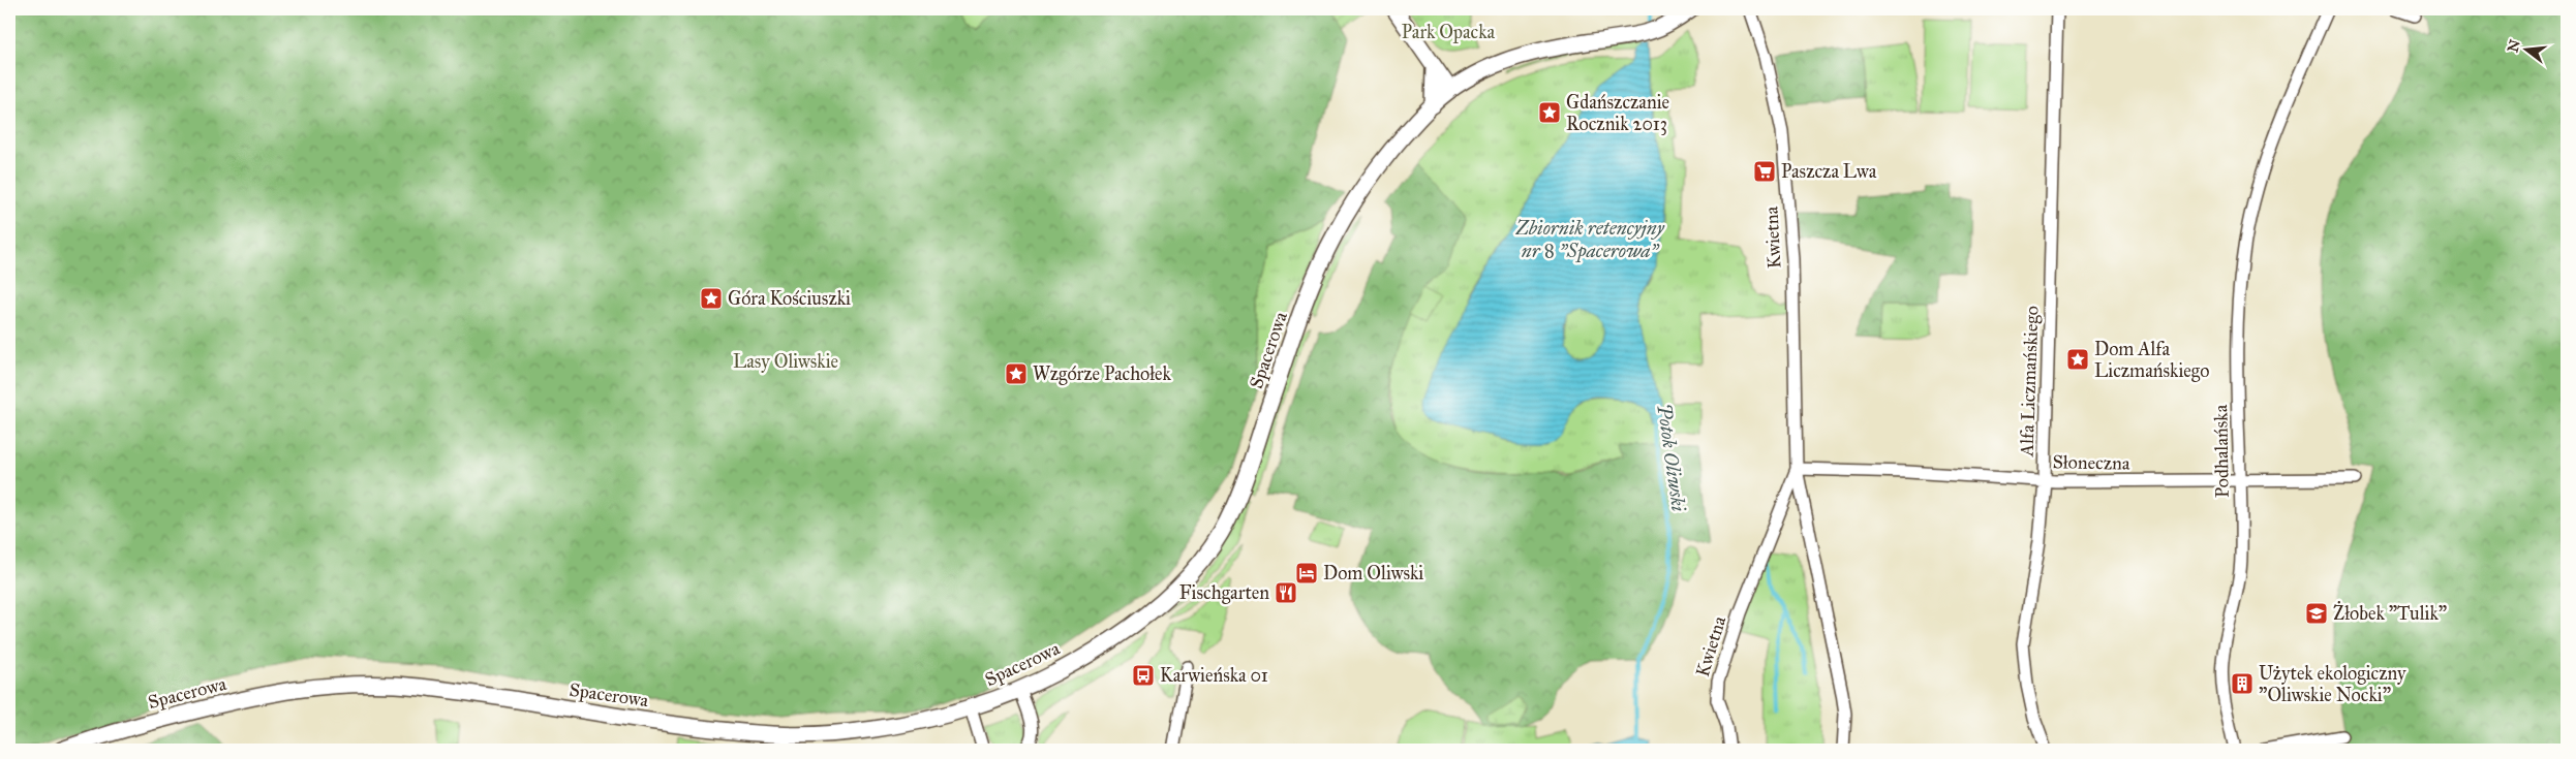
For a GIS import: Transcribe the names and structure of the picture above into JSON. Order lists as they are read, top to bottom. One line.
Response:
{"streets":{"main road":["Spacerowa"],"street":["Kwietna","Alfa Liczmańskiego","Podhalańska","Słoneczna"]},"crossings":[["Kwietna","Słoneczna"],["Alfa Liczmańskiego","Słoneczna"],["Podhalańska","Słoneczna"]],"water":["Zbiornik retencyjny nr 8 \"Spacerowa\"","Potok Oliwski"],"parks":["Park Opacka","Lasy Oliwskie"],"places":{"place":["Gdańszczanie Rocznik 2013","Góra Kościuszki","Dom Alfa Liczmańskiego","Wzgórze Pachołek"],"supermarket":["Paszcza Lwa"],"hotel":["Dom Oliwski"],"restaurant":["Fischgarten"],"school or university":["Żłobek \"Tulik\""],"bus stop":["Karwieńska 01"],"building":["Użytek ekologiczny \"Oliwskie Nocki\""]},"north":"left"}
